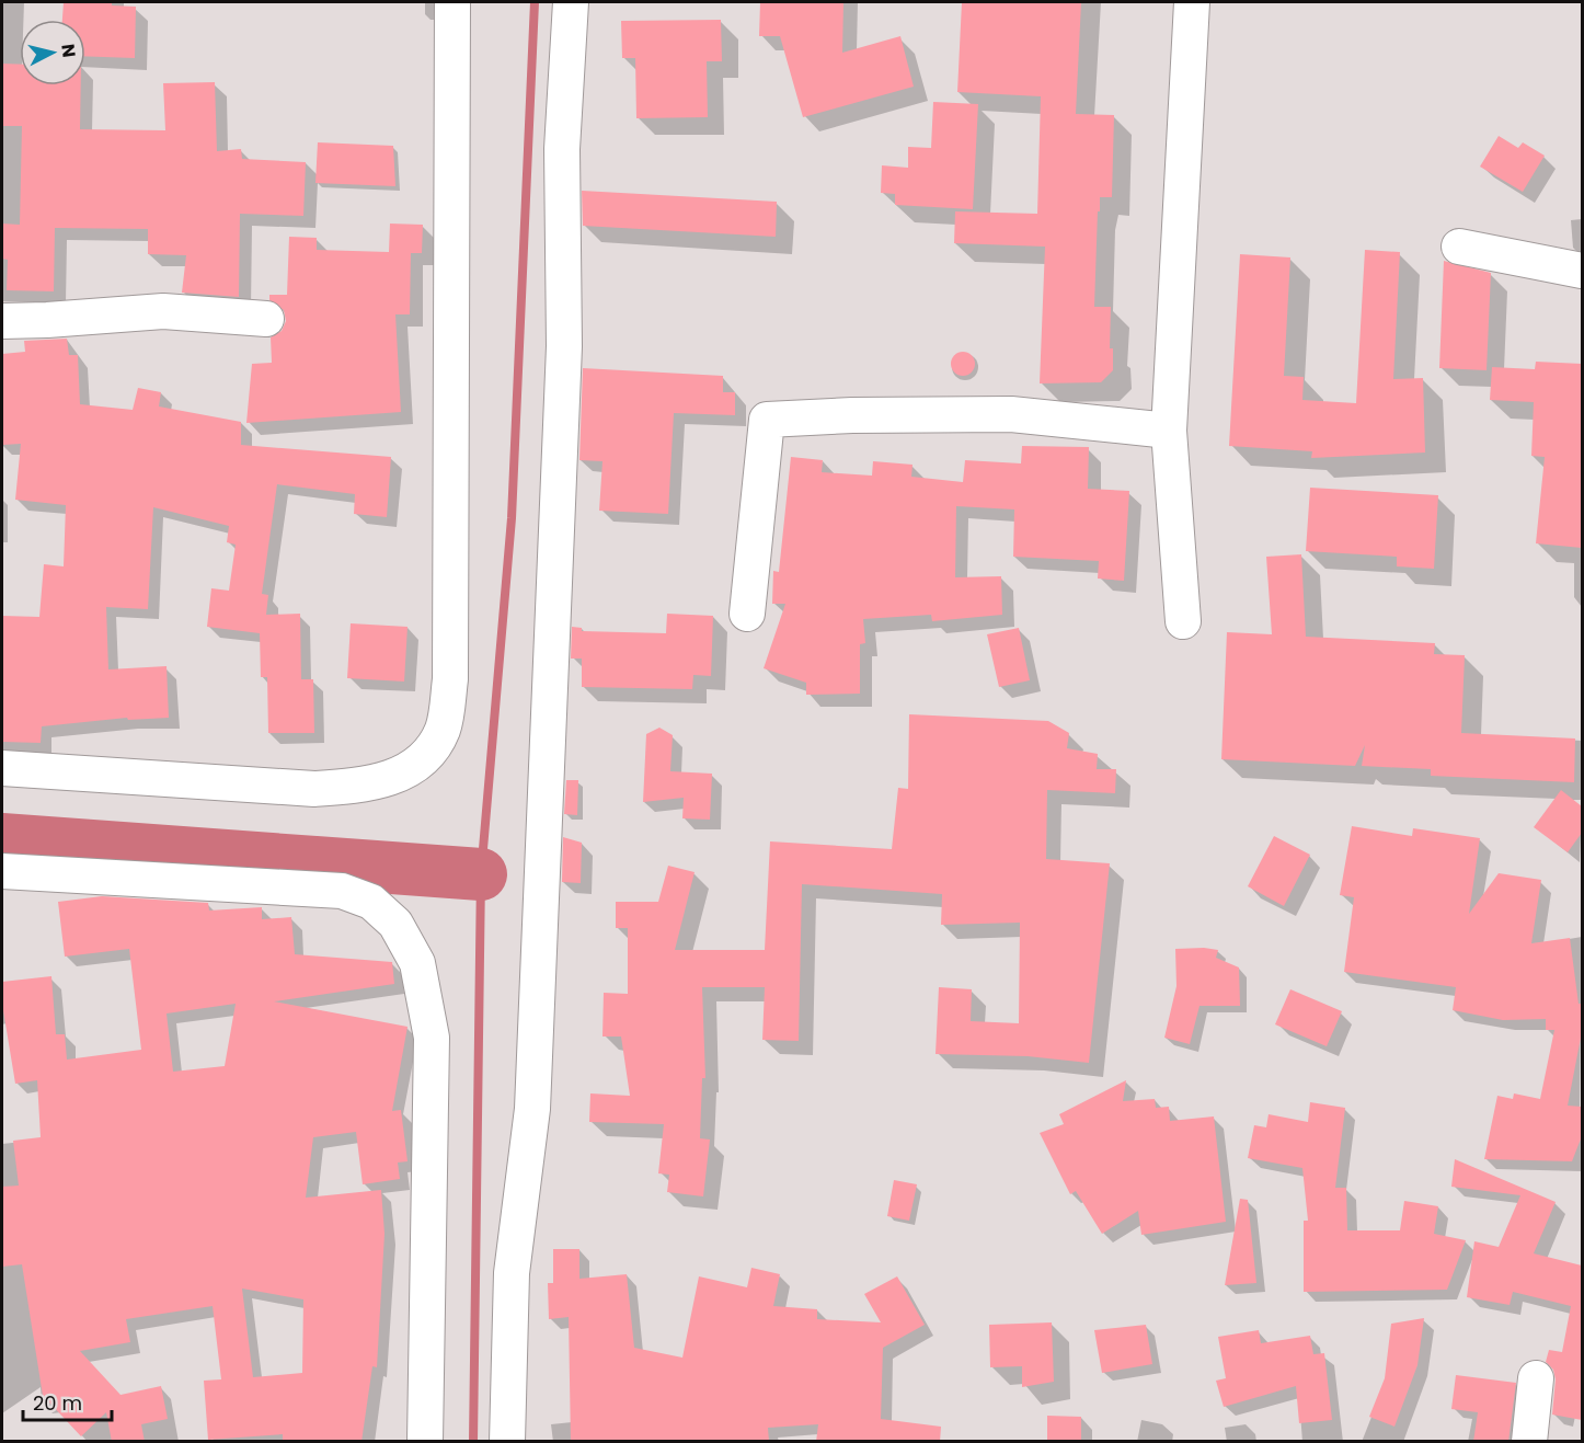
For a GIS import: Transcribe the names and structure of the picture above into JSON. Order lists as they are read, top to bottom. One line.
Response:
{"scale_bar":"20 m","north":"right"}
